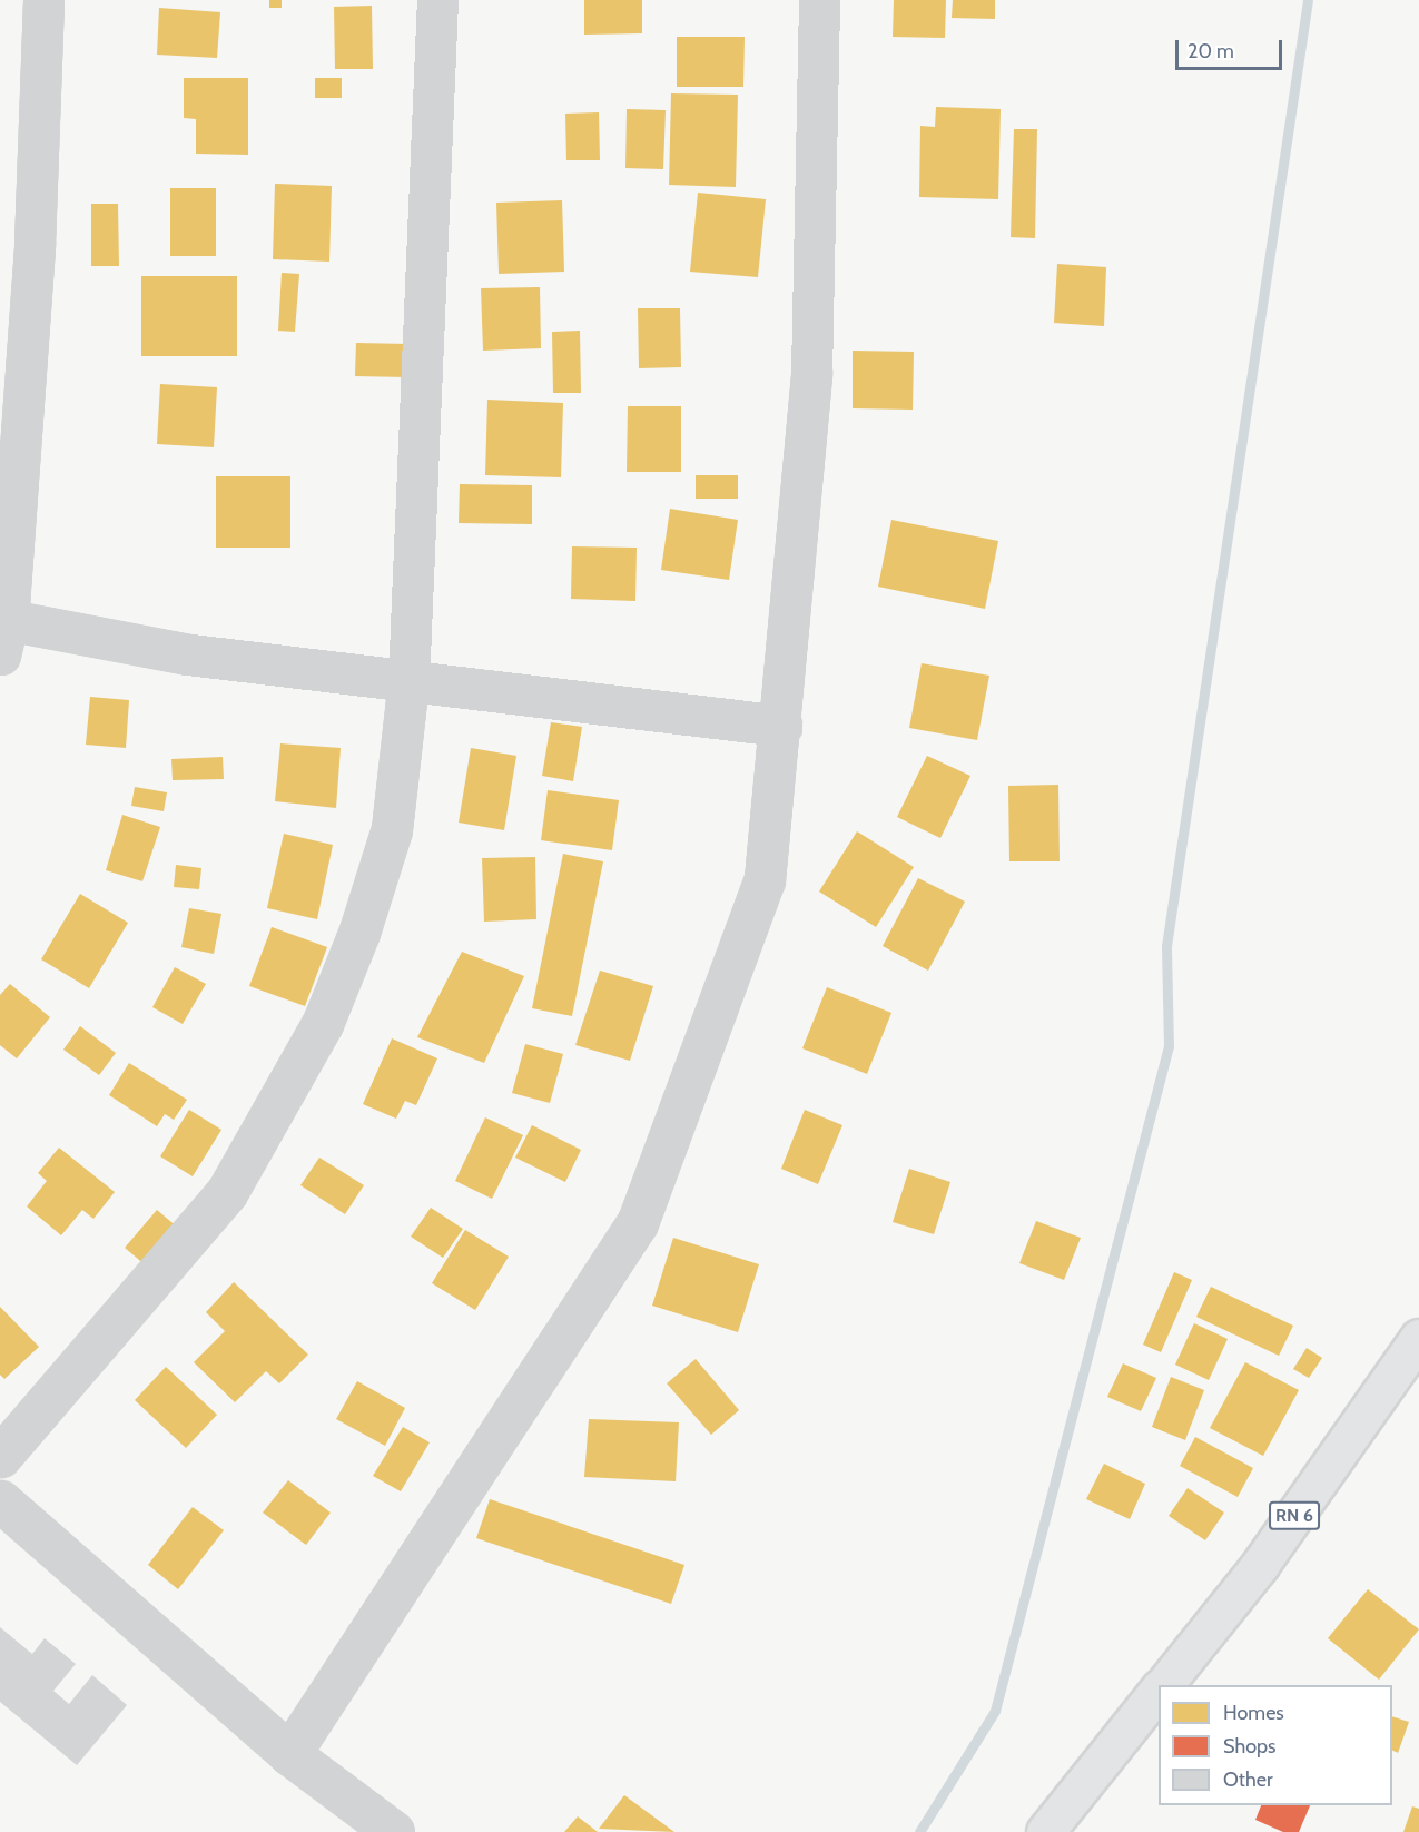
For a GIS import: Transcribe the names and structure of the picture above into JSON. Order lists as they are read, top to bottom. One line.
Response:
{"streets":{"main road":["RN 6"]},"legend":["Homes","Shops","Other"],"scale_bar":"20 m"}
